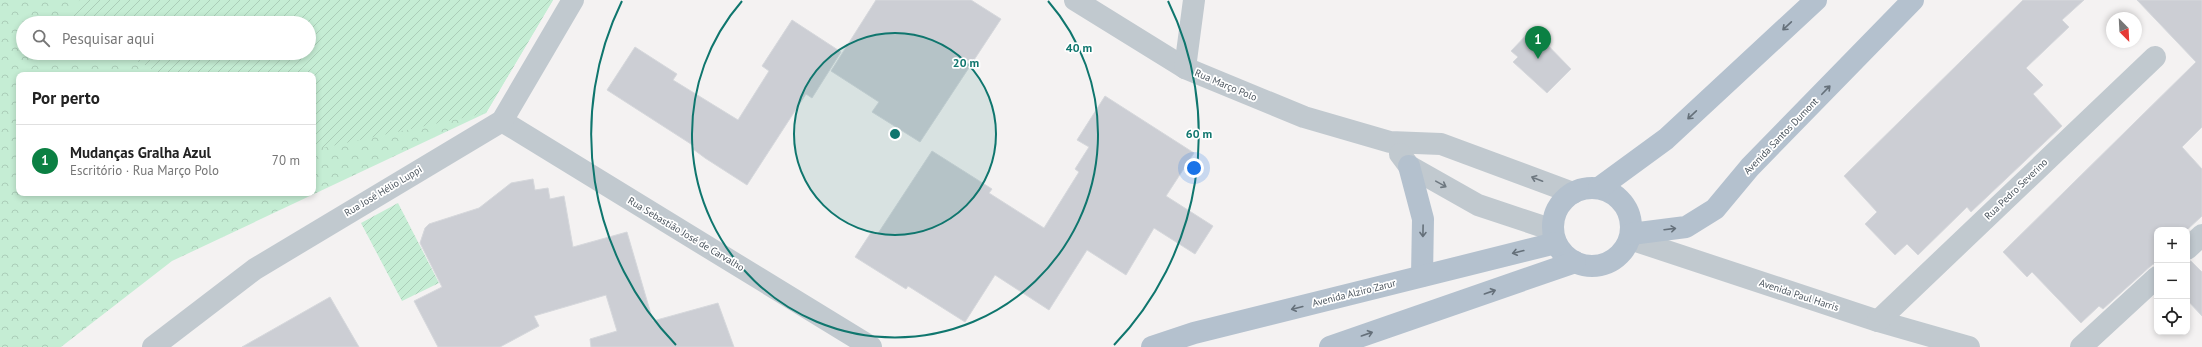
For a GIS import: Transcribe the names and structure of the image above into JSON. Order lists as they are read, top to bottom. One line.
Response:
{"streets":{"main road":["Avenida Santos Dumont","Avenida Alziro Zarur"],"street":["Rua Março Polo","Rua Pedro Severino","Rua José Hélio Luppi","Rua Sebastião José de Carvalho","Avenida Paul Harris"]},"crossings":[["Rua Março Polo","Avenida Santos Dumont"],["Rua Março Polo","Avenida Alziro Zarur"],["Rua Março Polo","Avenida Paul Harris"],["Avenida Santos Dumont","Avenida Alziro Zarur"],["Avenida Santos Dumont","Avenida Paul Harris"],["Rua Pedro Severino","Avenida Paul Harris"],["Rua José Hélio Luppi","Rua Sebastião José de Carvalho"],["Avenida Alziro Zarur","Avenida Paul Harris"]],"north":"bottom right","page":{"search":"Pesquisar aqui","pins":"1","heading":"Por perto","list":[{"mark":"1","name":"Mudanças Gralha Azul","note":"Escritório · Rua Março Polo","value":"70 m"}],"map_buttons":["+","−"]},"rings":["40 m","20 m","60 m"]}
